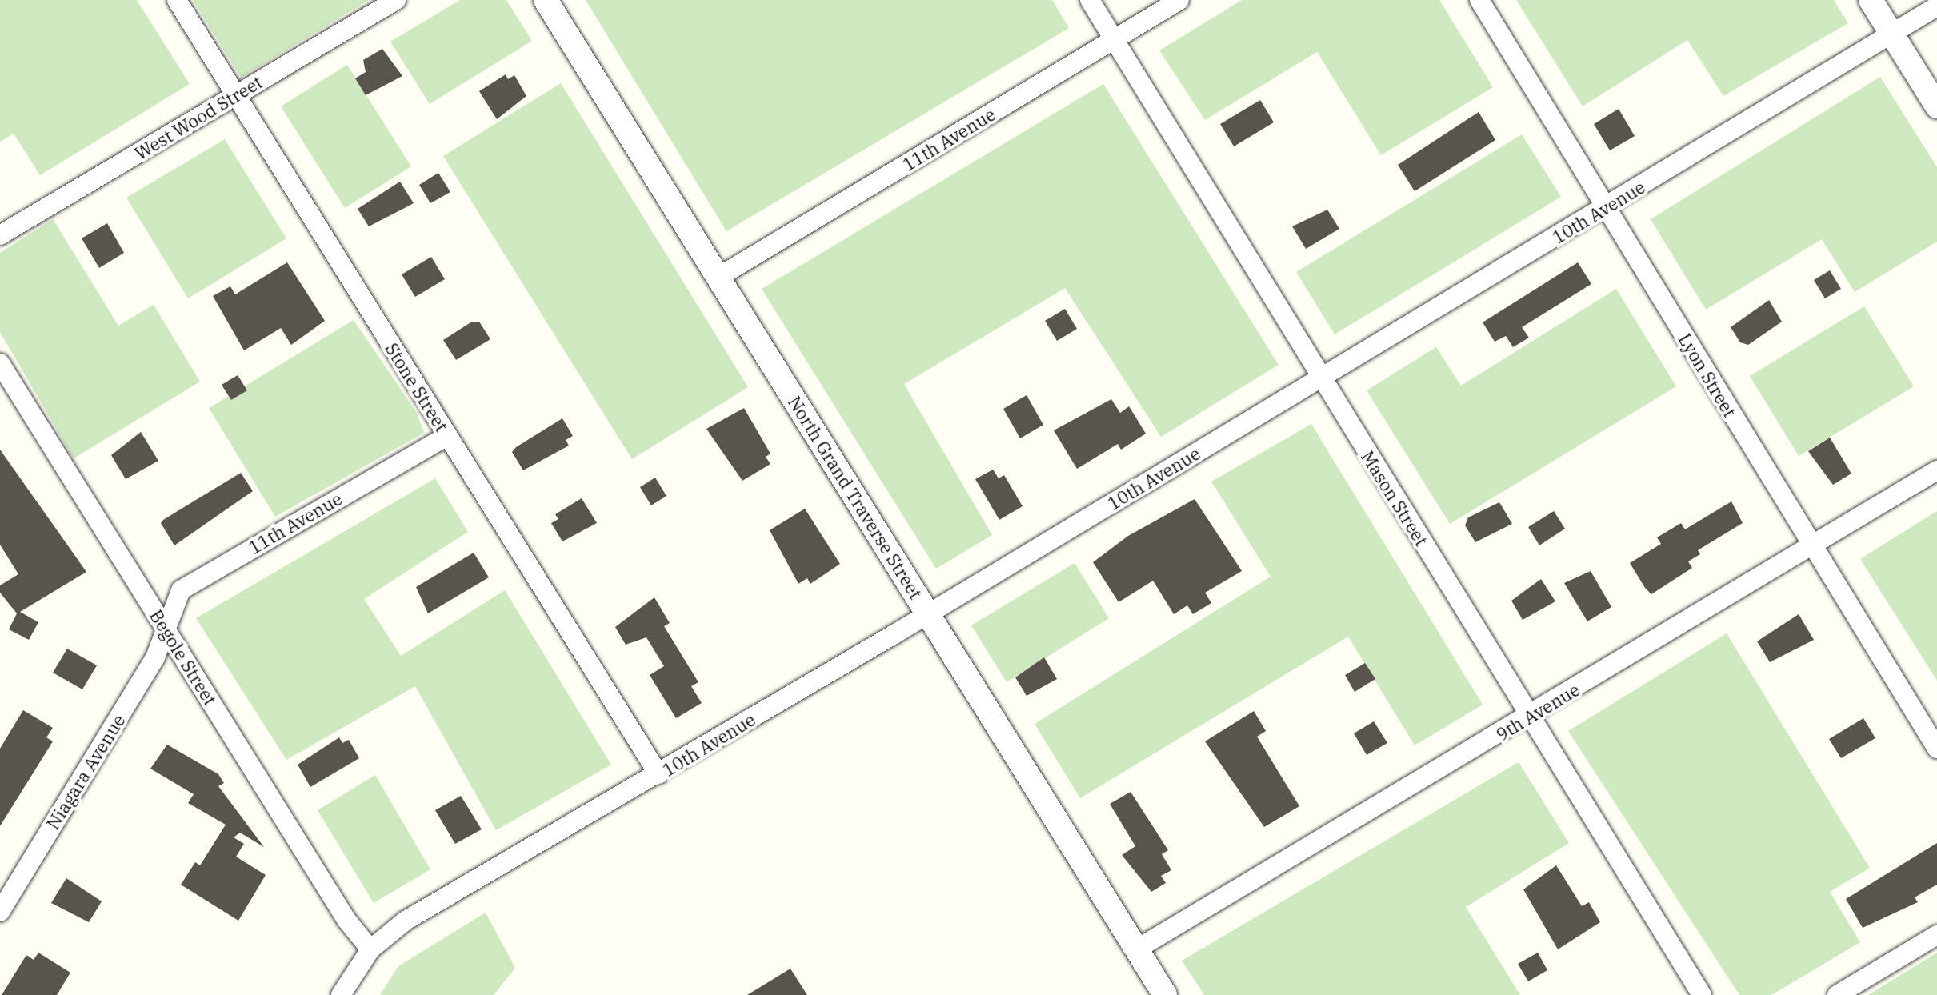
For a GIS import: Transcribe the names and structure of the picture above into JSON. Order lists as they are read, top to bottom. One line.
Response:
{"streets":{"street":["West Wood Street","11th Avenue","10th Avenue","Lyon Street","Stone Street","North Grand Traverse Street","Mason Street","Begole Street","9th Avenue","Niagara Avenue"]},"crossings":[["West Wood Street","Stone Street"],["11th Avenue","Stone Street"],["11th Avenue","North Grand Traverse Street"],["11th Avenue","Mason Street"],["11th Avenue","Begole Street"],["11th Avenue","Niagara Avenue"],["10th Avenue","Lyon Street"],["10th Avenue","Stone Street"],["10th Avenue","North Grand Traverse Street"],["10th Avenue","Mason Street"],["10th Avenue","Begole Street"],["Lyon Street","9th Avenue"],["North Grand Traverse Street","9th Avenue"],["Mason Street","9th Avenue"],["Begole Street","Niagara Avenue"]]}
